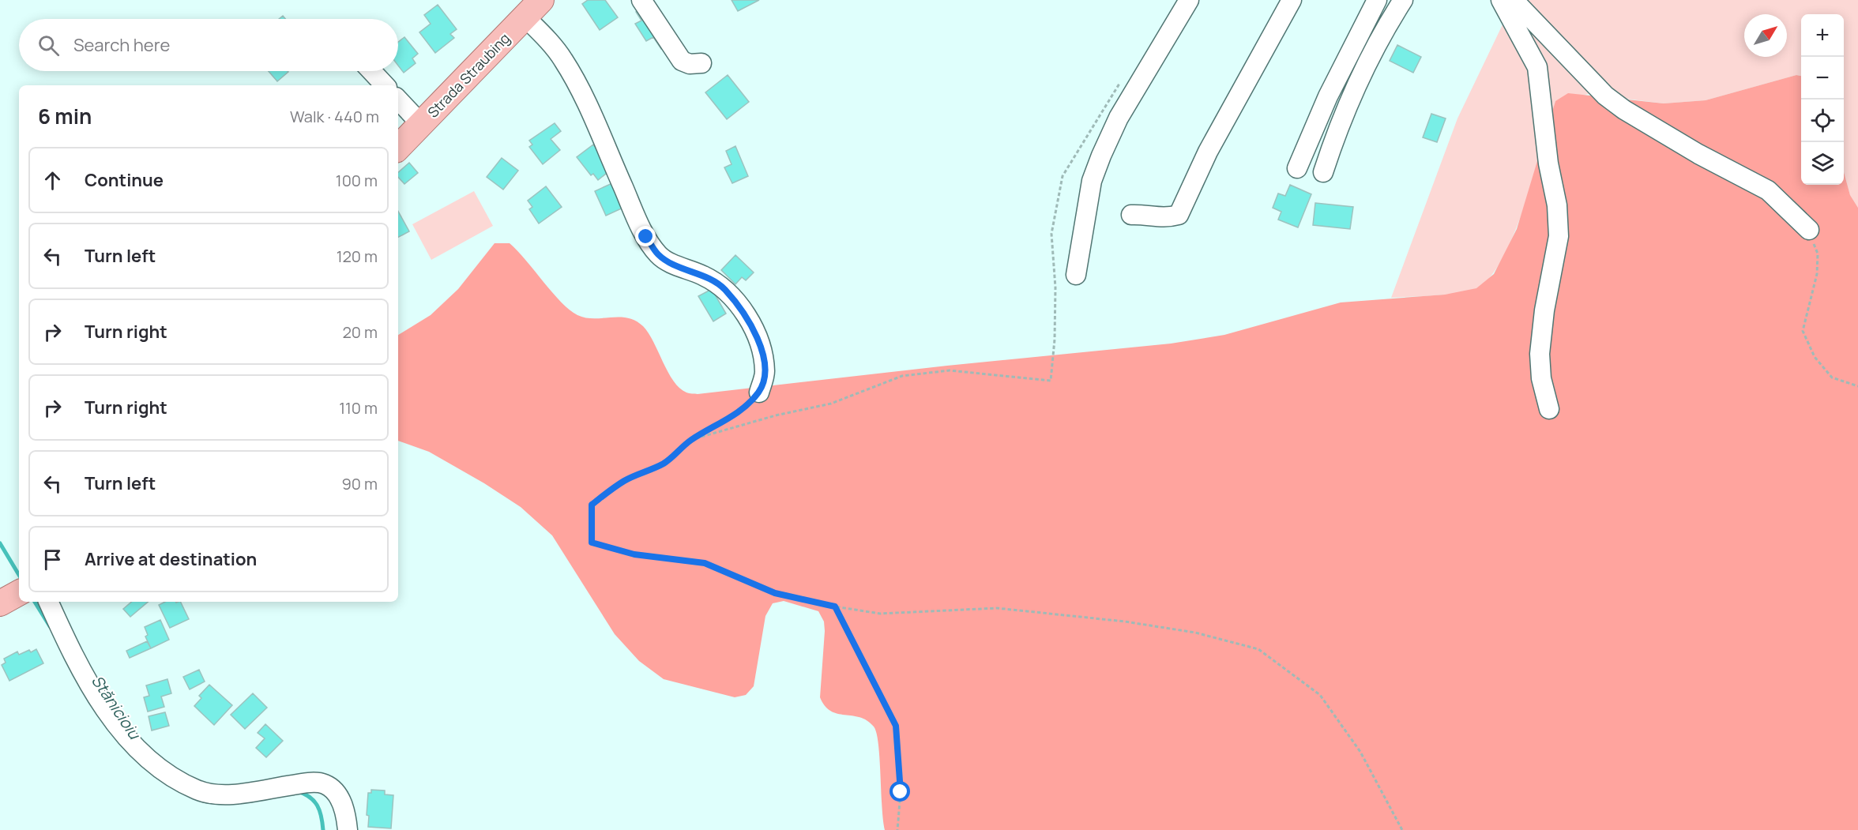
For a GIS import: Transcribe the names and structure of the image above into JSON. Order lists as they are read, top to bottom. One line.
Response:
{"streets":{"main road":["Strada Straubing"]},"water":["Stănicioiu"],"north":"top right","page":{"map_buttons":["+","−"],"search":"Search here","heading":["6 min","Walk · 440 m"],"list":[["Continue","100 m"],["Turn left","120 m"],["Turn right","20 m"],["Turn right","110 m"],["Turn left","90 m"],"Arrive at destination"]}}
